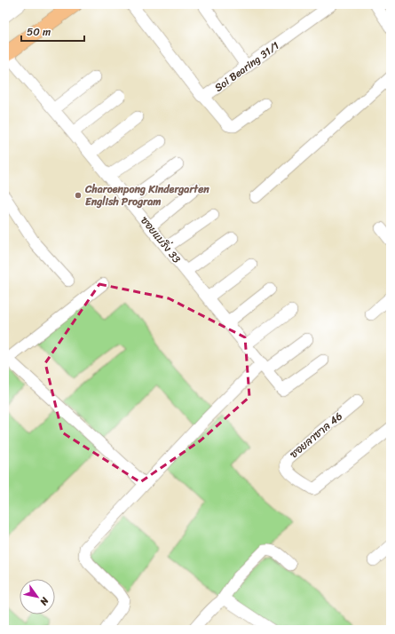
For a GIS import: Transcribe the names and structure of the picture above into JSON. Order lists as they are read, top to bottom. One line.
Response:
{"streets":{"street":["Soi Bearing 31/1","ซอยแบริ่ง 33","ซอยลาซาล 46"]},"places":["Charoenpong Kindergarten English Program"],"scale_bar":"50 m","north":"bottom right"}
